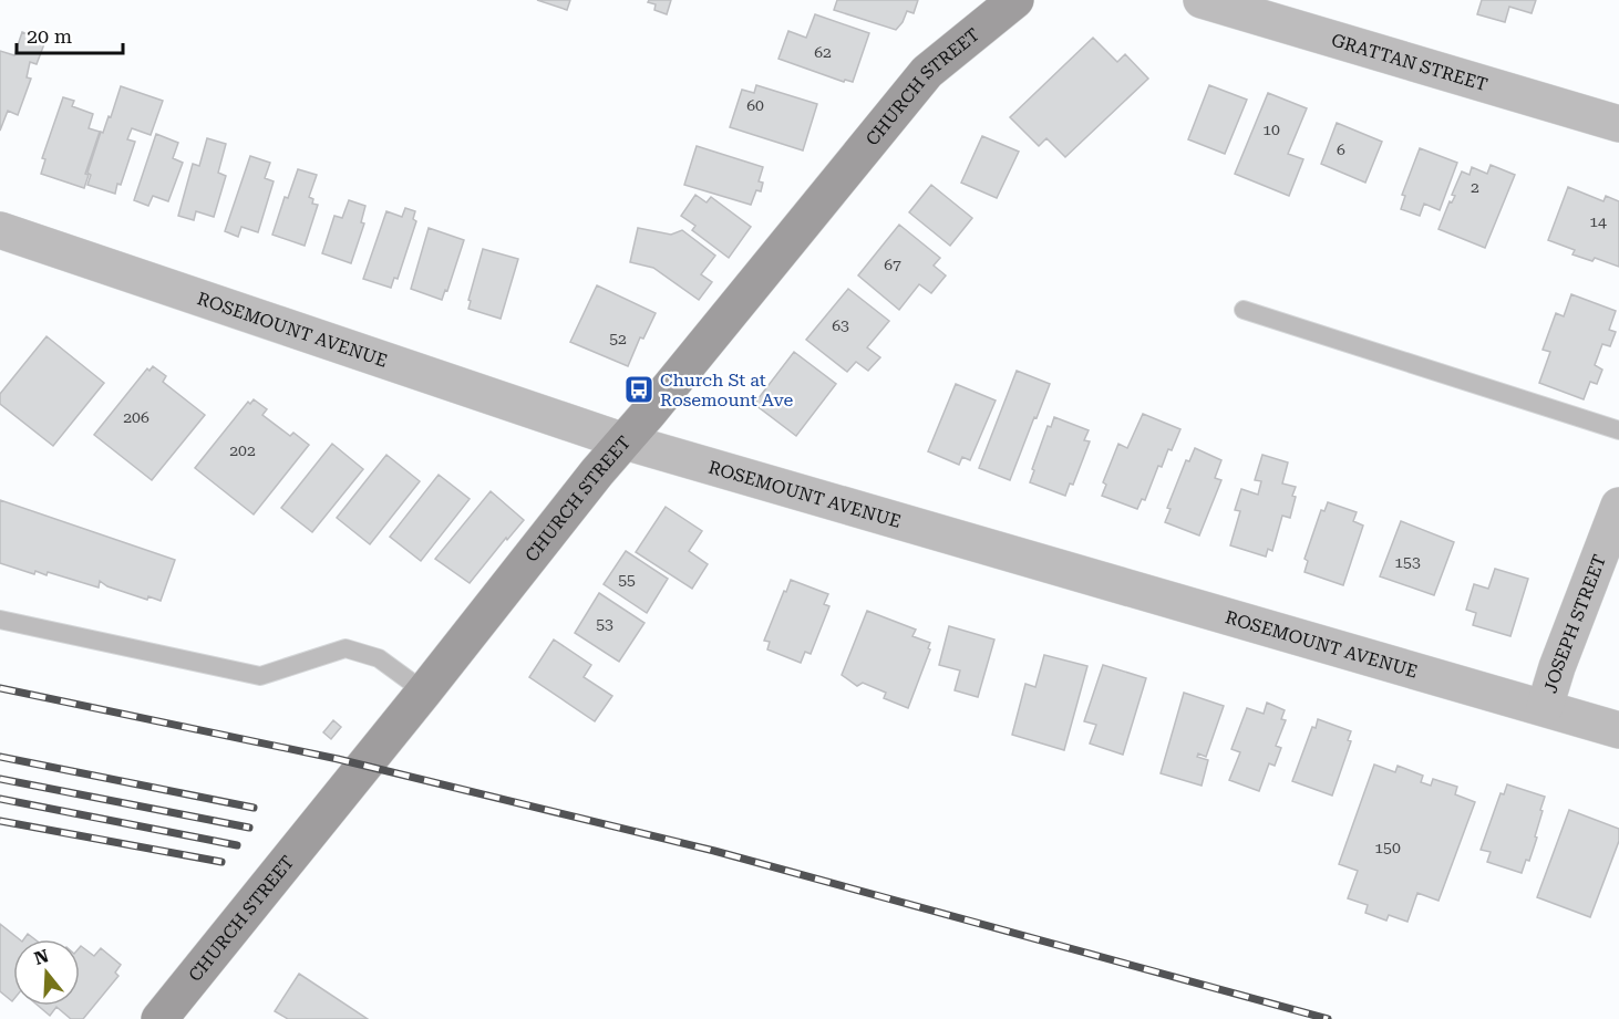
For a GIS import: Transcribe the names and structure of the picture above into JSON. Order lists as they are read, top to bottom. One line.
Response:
{"streets":{"street":["GRATTAN STREET","CHURCH STREET","ROSEMOUNT AVENUE","JOSEPH STREET"]},"crossings":[["CHURCH STREET","ROSEMOUNT AVENUE"],["ROSEMOUNT AVENUE","JOSEPH STREET"]],"places":{"bus stop":["Church St at Rosemount Ave"]},"house_numbers":["62","60","10","6","2","14","67","63","52","206","202","153","55","53","150"],"scale_bar":"20 m","north":"top"}
